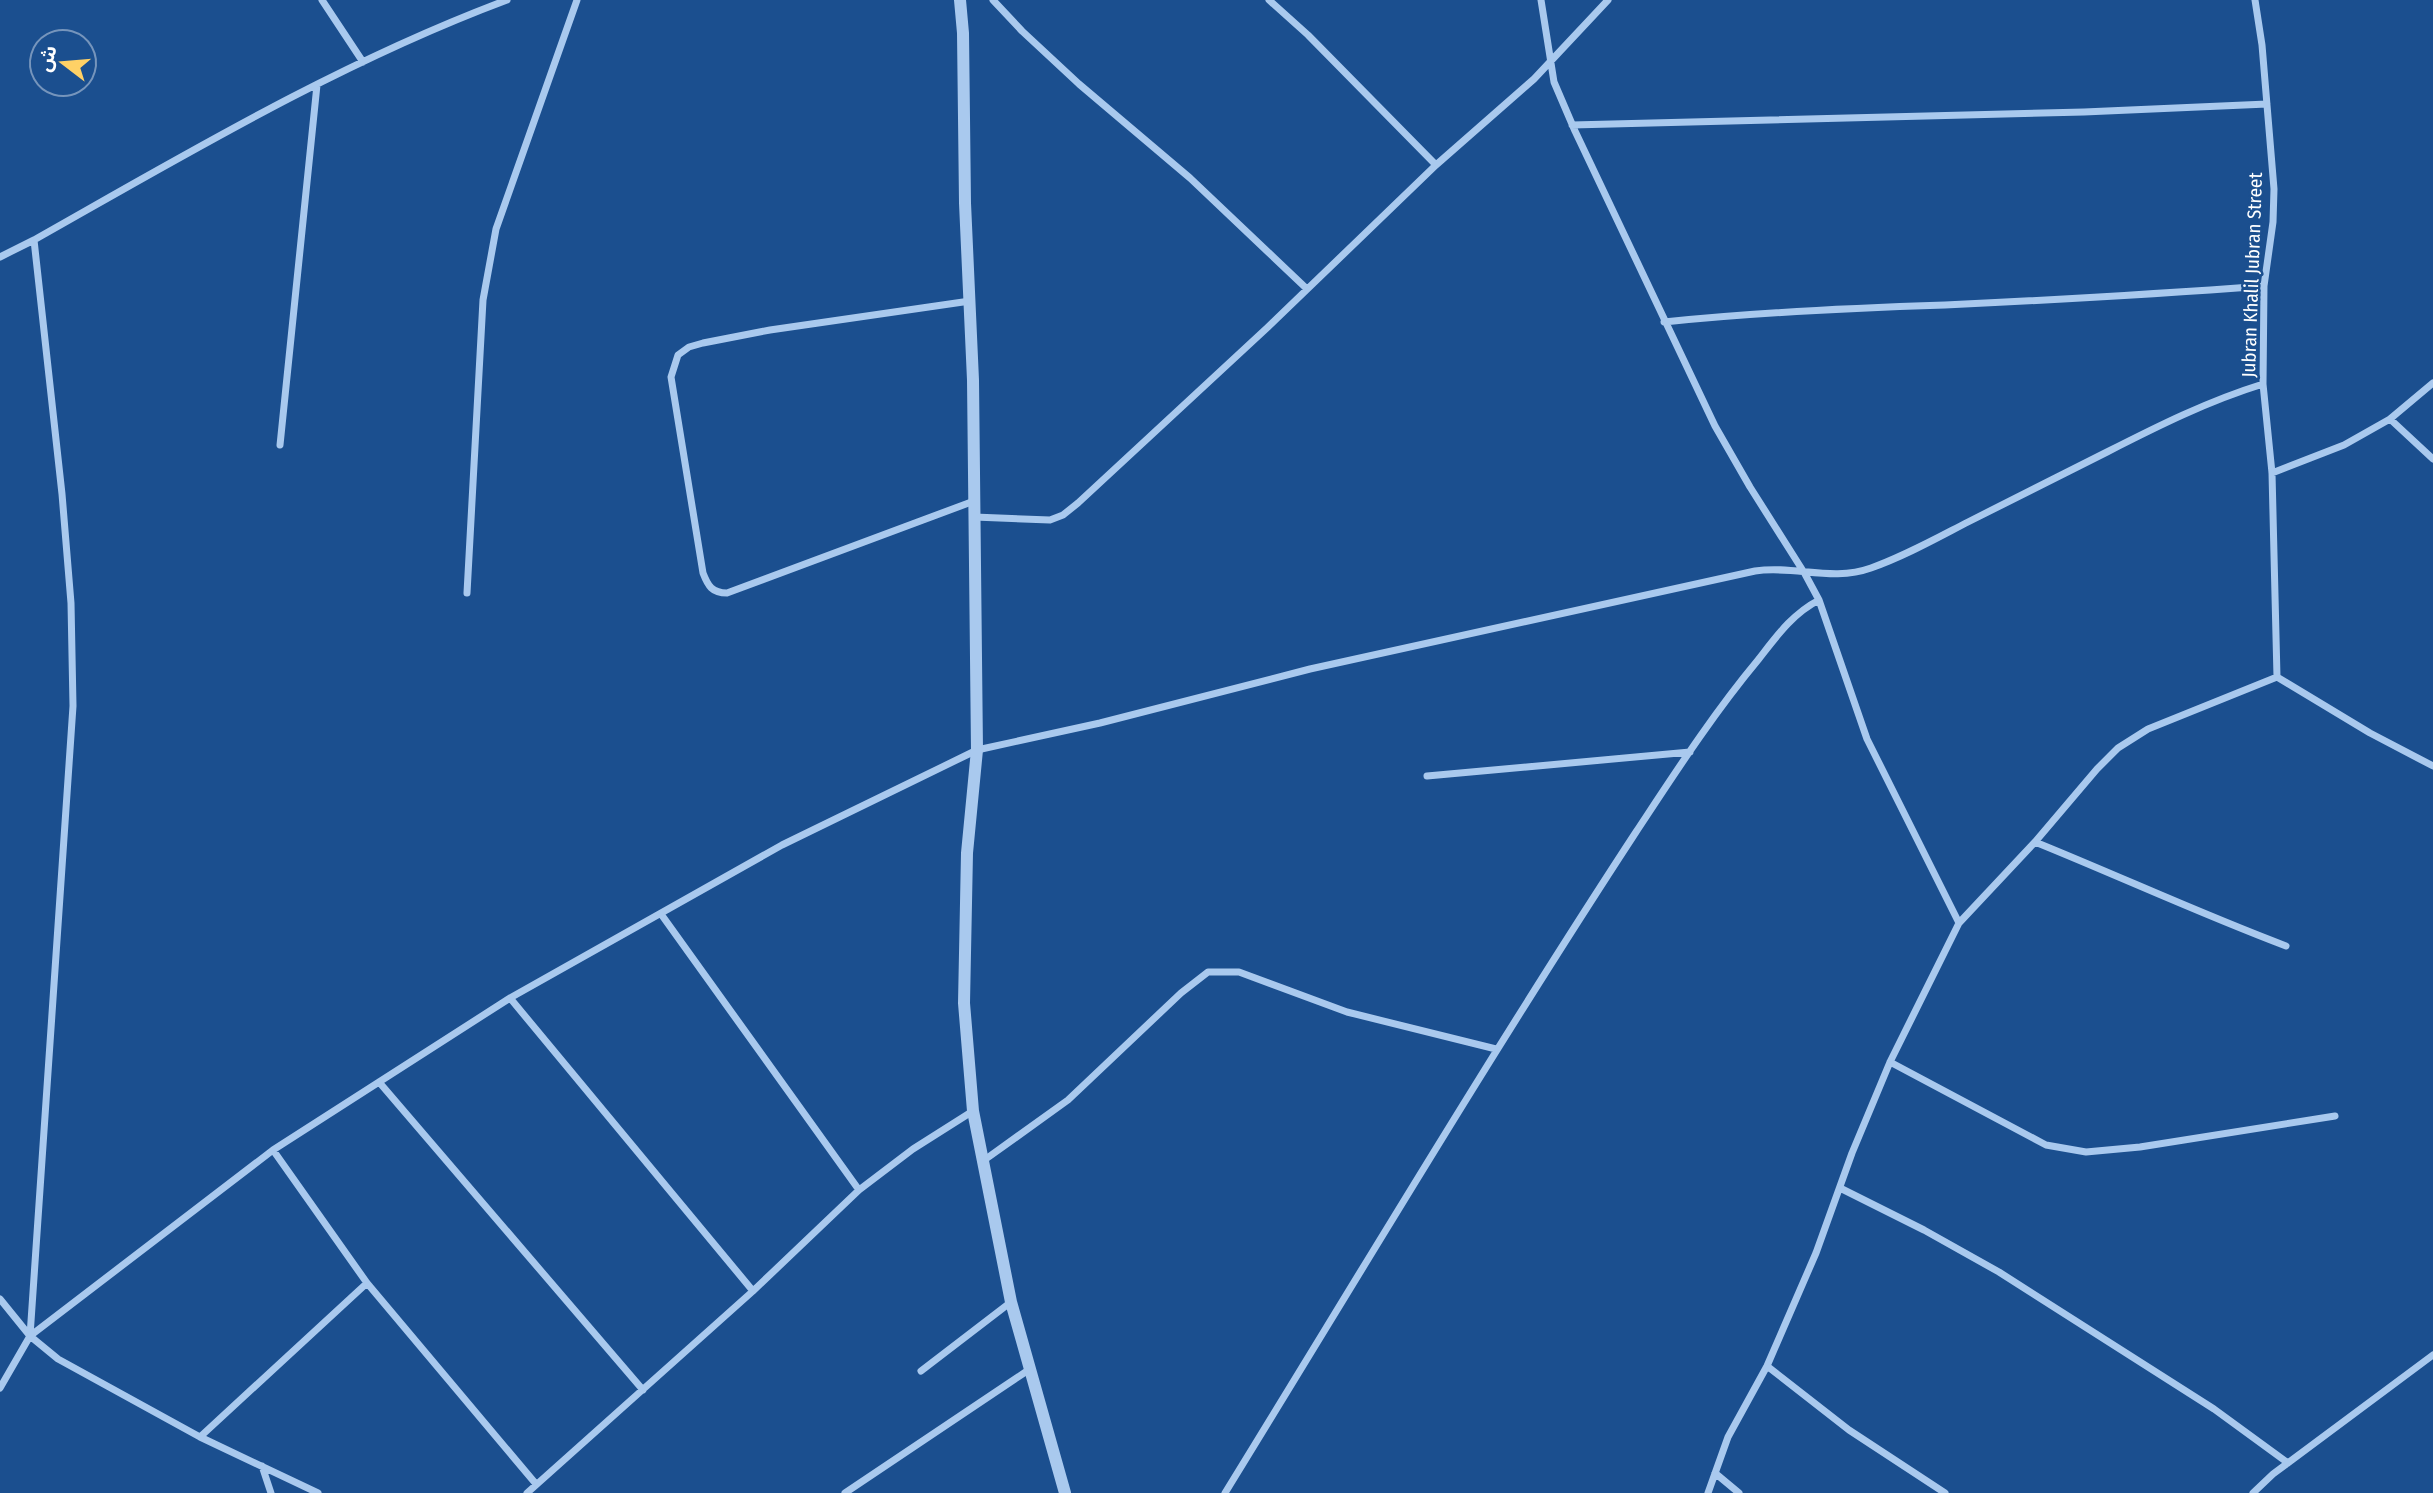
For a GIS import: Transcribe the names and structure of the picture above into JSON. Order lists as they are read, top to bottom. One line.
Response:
{"streets":{"street":["Jubran Khalil Jubran Street"]},"north":"left"}
